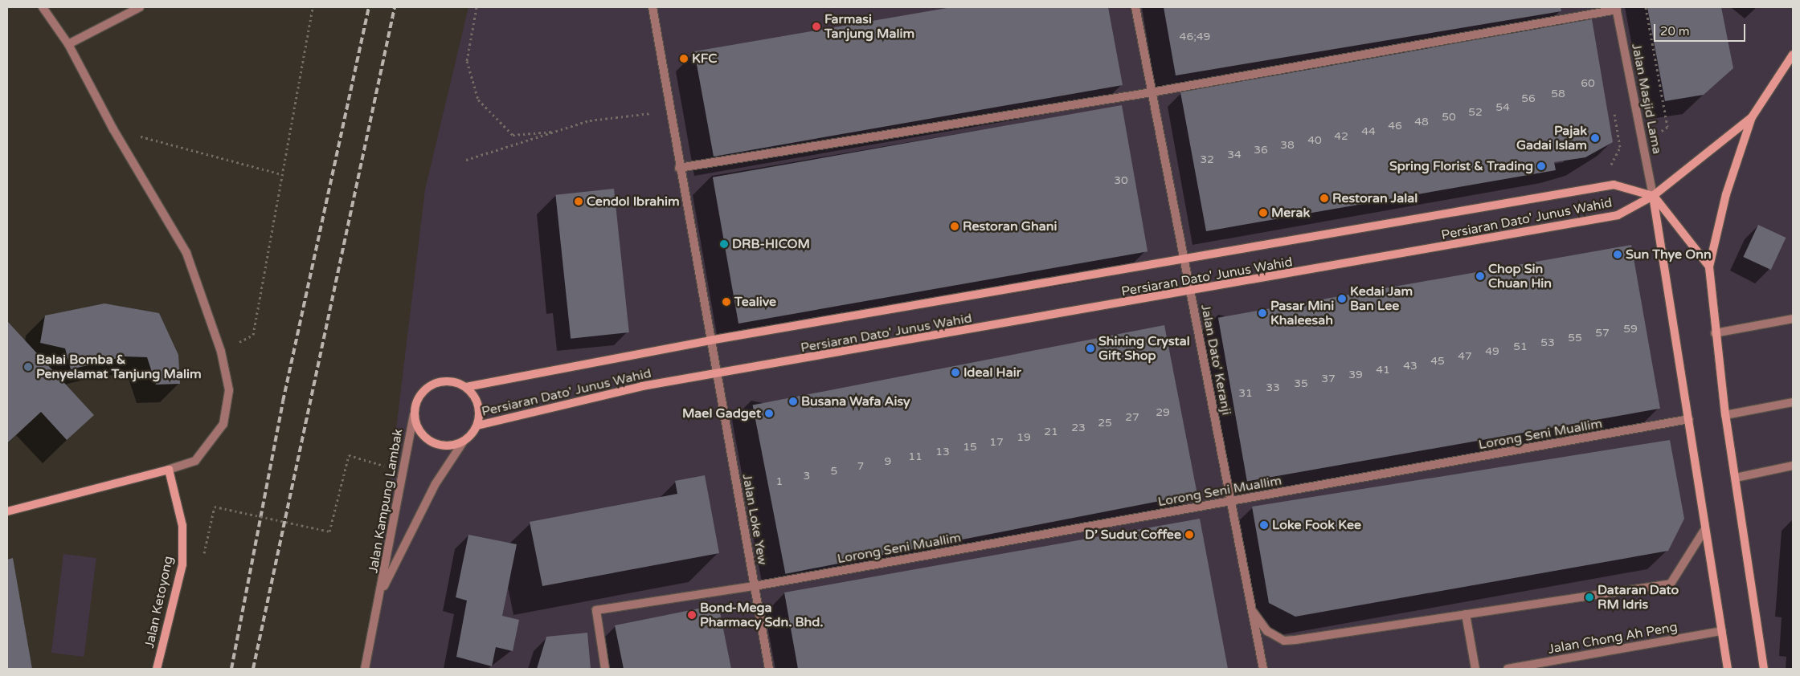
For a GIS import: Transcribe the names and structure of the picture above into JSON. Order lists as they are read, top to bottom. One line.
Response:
{"streets":{"street":["Jalan Masjid Lama","Persiaran Dato' Junus Wahid","Jalan Dato' Keranji","Lorong Seni Muallim","Jalan Kampung Lambak","Jalan Loke Yew","Jalan Ketoyong","Jalan Chong Ah Peng"]},"crossings":[["Jalan Masjid Lama","Persiaran Dato' Junus Wahid"],["Persiaran Dato' Junus Wahid","Jalan Dato' Keranji"],["Persiaran Dato' Junus Wahid","Jalan Kampung Lambak"],["Persiaran Dato' Junus Wahid","Jalan Loke Yew"],["Jalan Dato' Keranji","Lorong Seni Muallim"],["Lorong Seni Muallim","Jalan Loke Yew"]],"places":["Farmasi Tanjung Malim","KFC","Pajak Gadai Islam","Spring Florist & Trading","Restoran Jalal","Cendol Ibrahim","Merak","Restoran Ghani","DRB-HICOM","Sun Thye Onn","Chop Sin Chuan Hin","Kedai Jam Ban Lee","Tealive","Pasar Mini Khaleesah","Shining Crystal Gift Shop","Balai Bomba & Penyelamat Tanjung Malim","Ideal Hair","Busana Wafa Aisy","Mael Gadget","Loke Fook Kee","D’ Sudut Coffee","Dataran Dato RM Idris","Bond-Mega Pharmacy Sdn. Bhd."],"house_numbers":["46;49","60","58","56","54","52","50","48","46","44","42","40","38","36","34","32","30","59","57","55","53","51","49","47","45","43","41","39","37","35","33","31","29","27","25","23","21","19","17","15","13","11","9","7","5","3","1"],"scale_bar":"20 m"}
